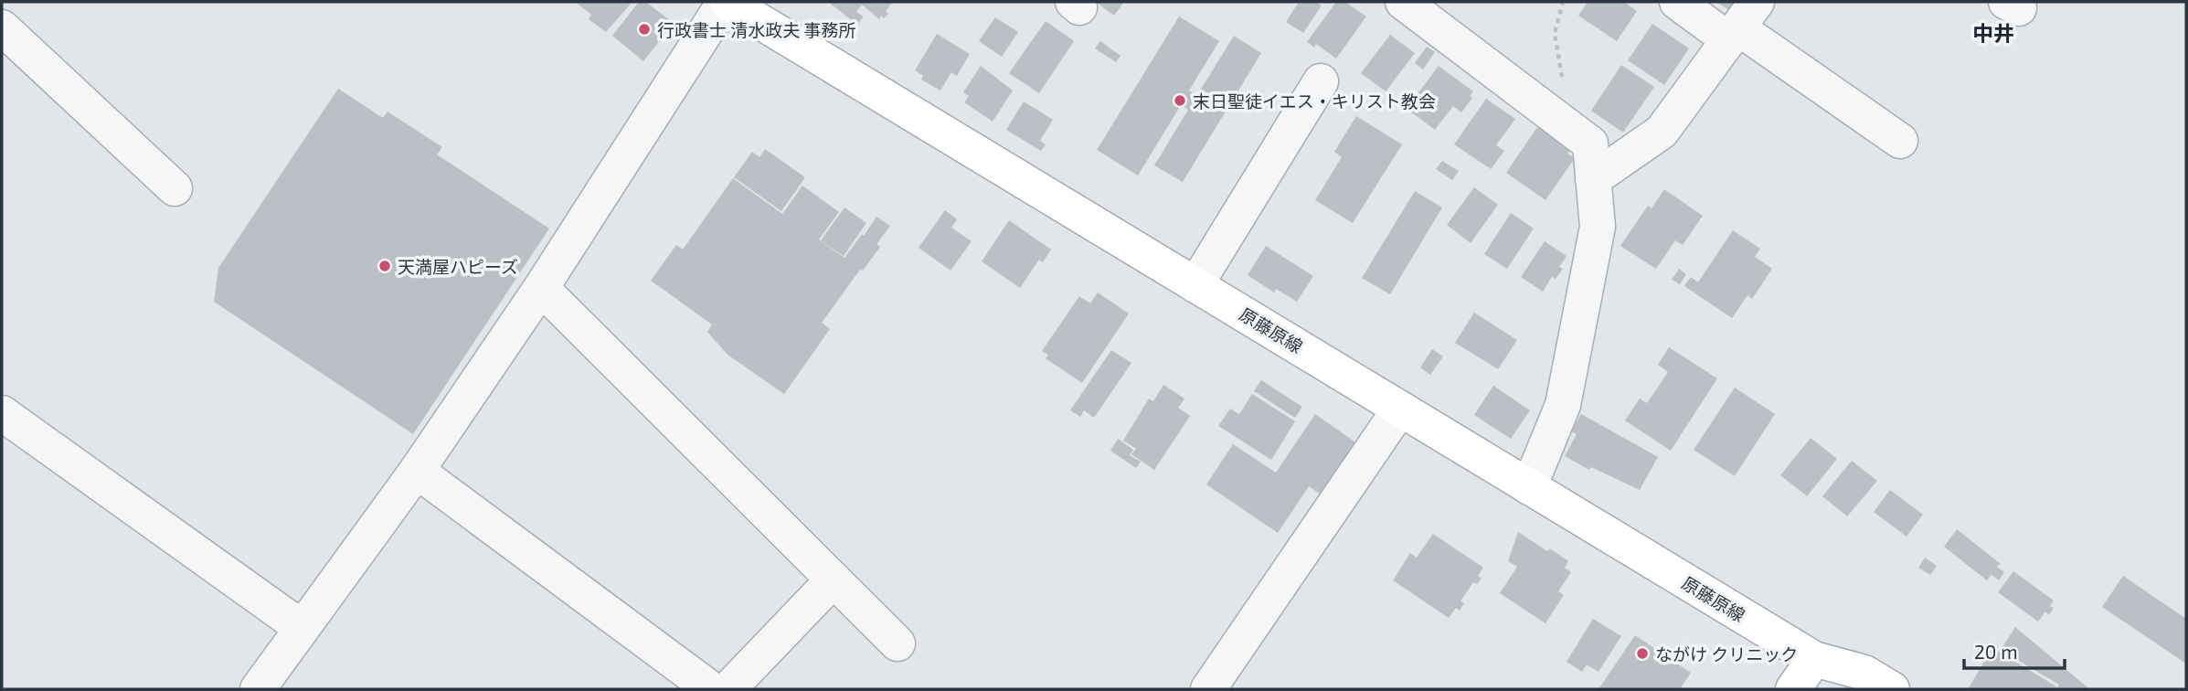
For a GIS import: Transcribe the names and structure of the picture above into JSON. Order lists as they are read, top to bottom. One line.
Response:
{"streets":{"main road":["原藤原線"]},"districts":["中井"],"places":["行政書士 清水政夫 事務所","末日聖徒イエス・キリスト教会","天満屋ハピーズ","ながけ クリニック"],"scale_bar":"20 m"}
